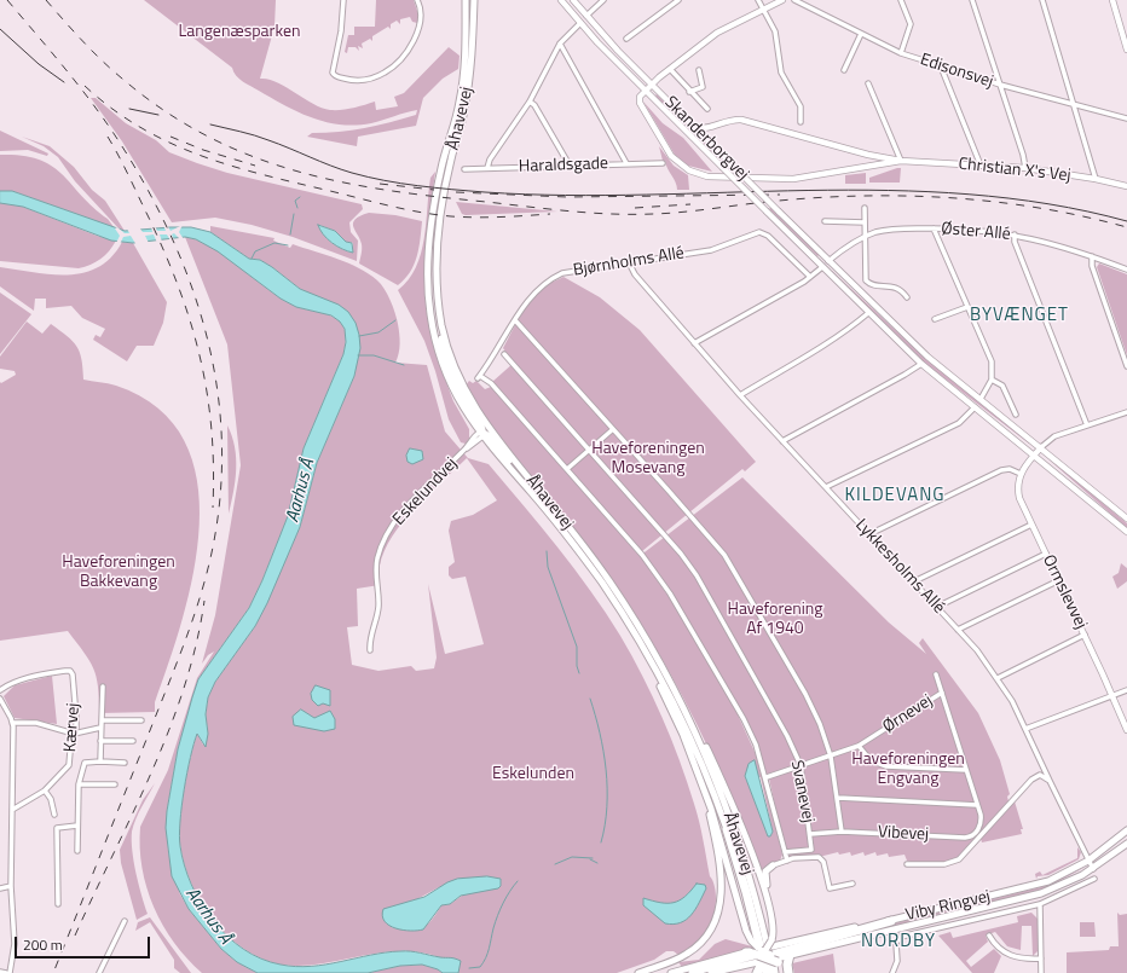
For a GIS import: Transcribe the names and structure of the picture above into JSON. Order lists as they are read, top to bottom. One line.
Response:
{"streets":{"main road":["Åhavevej","Viby Ringvej"],"street":["Edisonsvej","Skanderborgvej","Haraldsgade","Christian X's Vej","Øster Allé","Bjørnholms Allé","Eskelundvej","Lykkesholms Allé","Ormslevvej","Ørnevej","Kærvej","Svanevej","Vibevej"]},"crossings":[["Åhavevej","Eskelundvej"],["Åhavevej","Viby Ringvej"],["Skanderborgvej","Christian X's Vej"],["Skanderborgvej","Øster Allé"],["Bjørnholms Allé","Lykkesholms Allé"],["Lykkesholms Allé","Viby Ringvej"],["Ørnevej","Svanevej"],["Svanevej","Vibevej"]],"districts":["BYVÆNGET","KILDEVANG","NORDBY"],"water":["Aarhus Å"],"parks":["Langenæsparken","Haveforeningen Mosevang","Haveforeningen Bakkevang","Haveforening Af 1940","Haveforeningen Engvang","Eskelunden"],"scale_bar":"200 m"}
